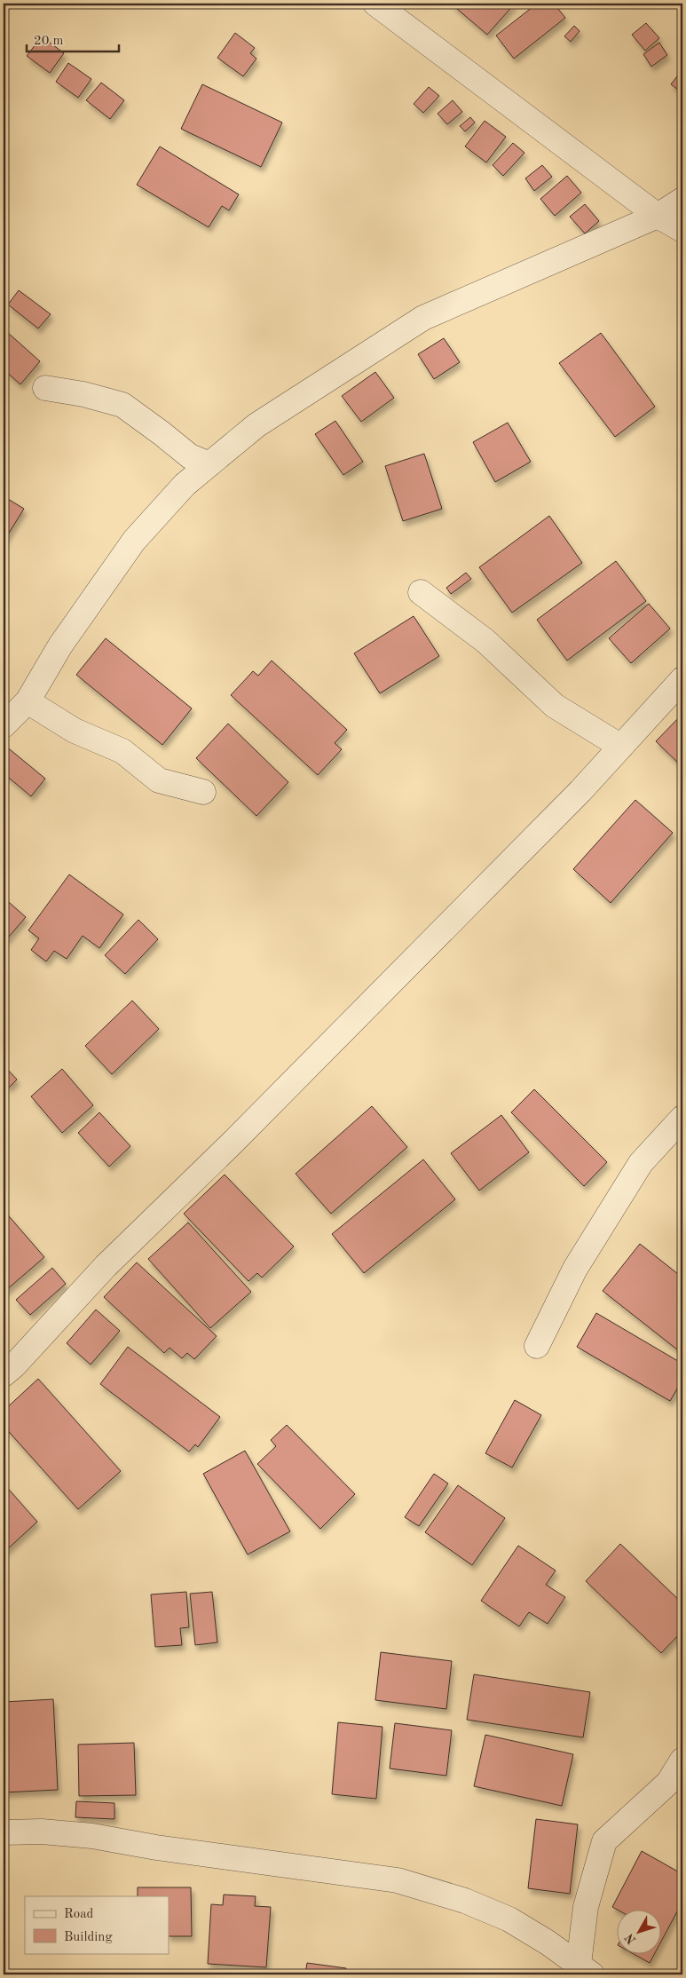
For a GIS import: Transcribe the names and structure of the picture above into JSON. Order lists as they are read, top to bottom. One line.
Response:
{"legend":["Road","Building"],"scale_bar":"20 m","north":"bottom left"}
